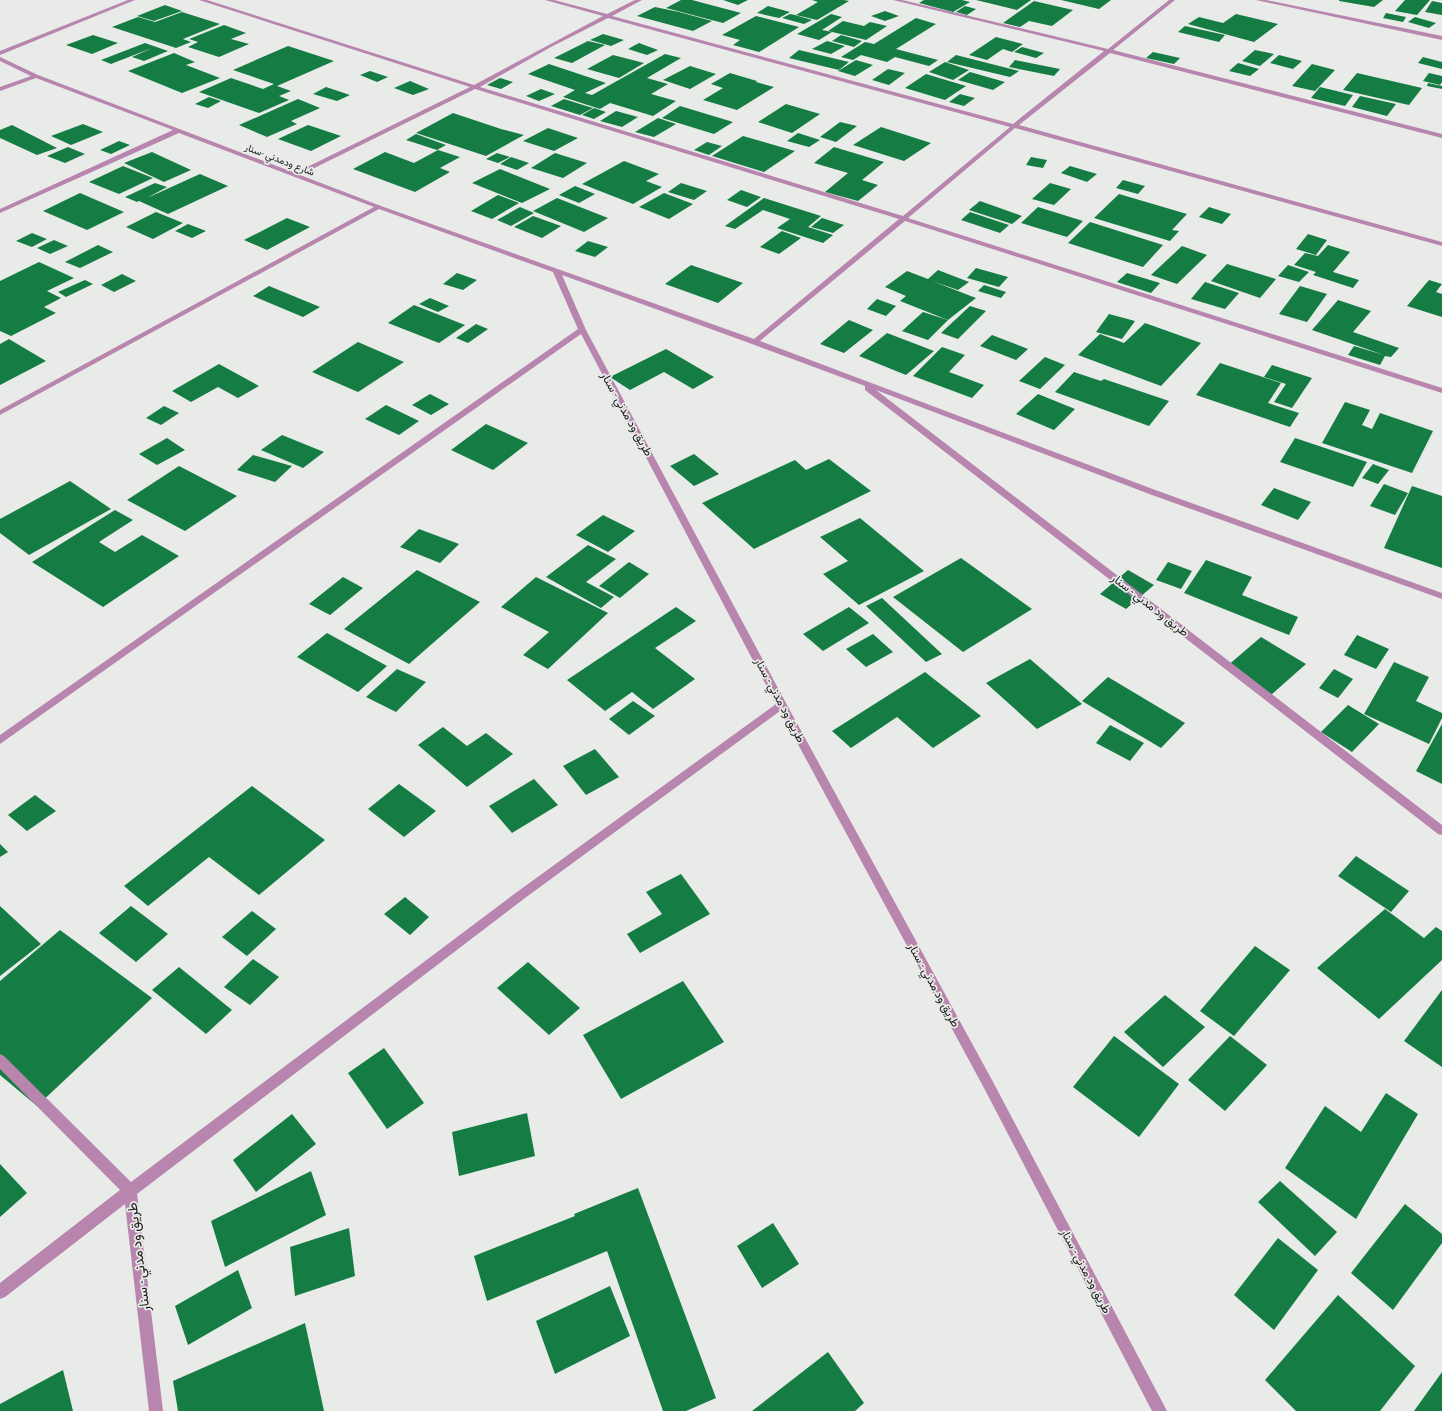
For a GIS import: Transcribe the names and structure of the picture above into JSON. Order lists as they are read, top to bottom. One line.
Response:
{"streets":{"street":["شارع ودمدني -سنار","طريق ود مدني - سنار"]},"crossings":[["شارع ودمدني -سنار","طريق ود مدني - سنار"]]}
